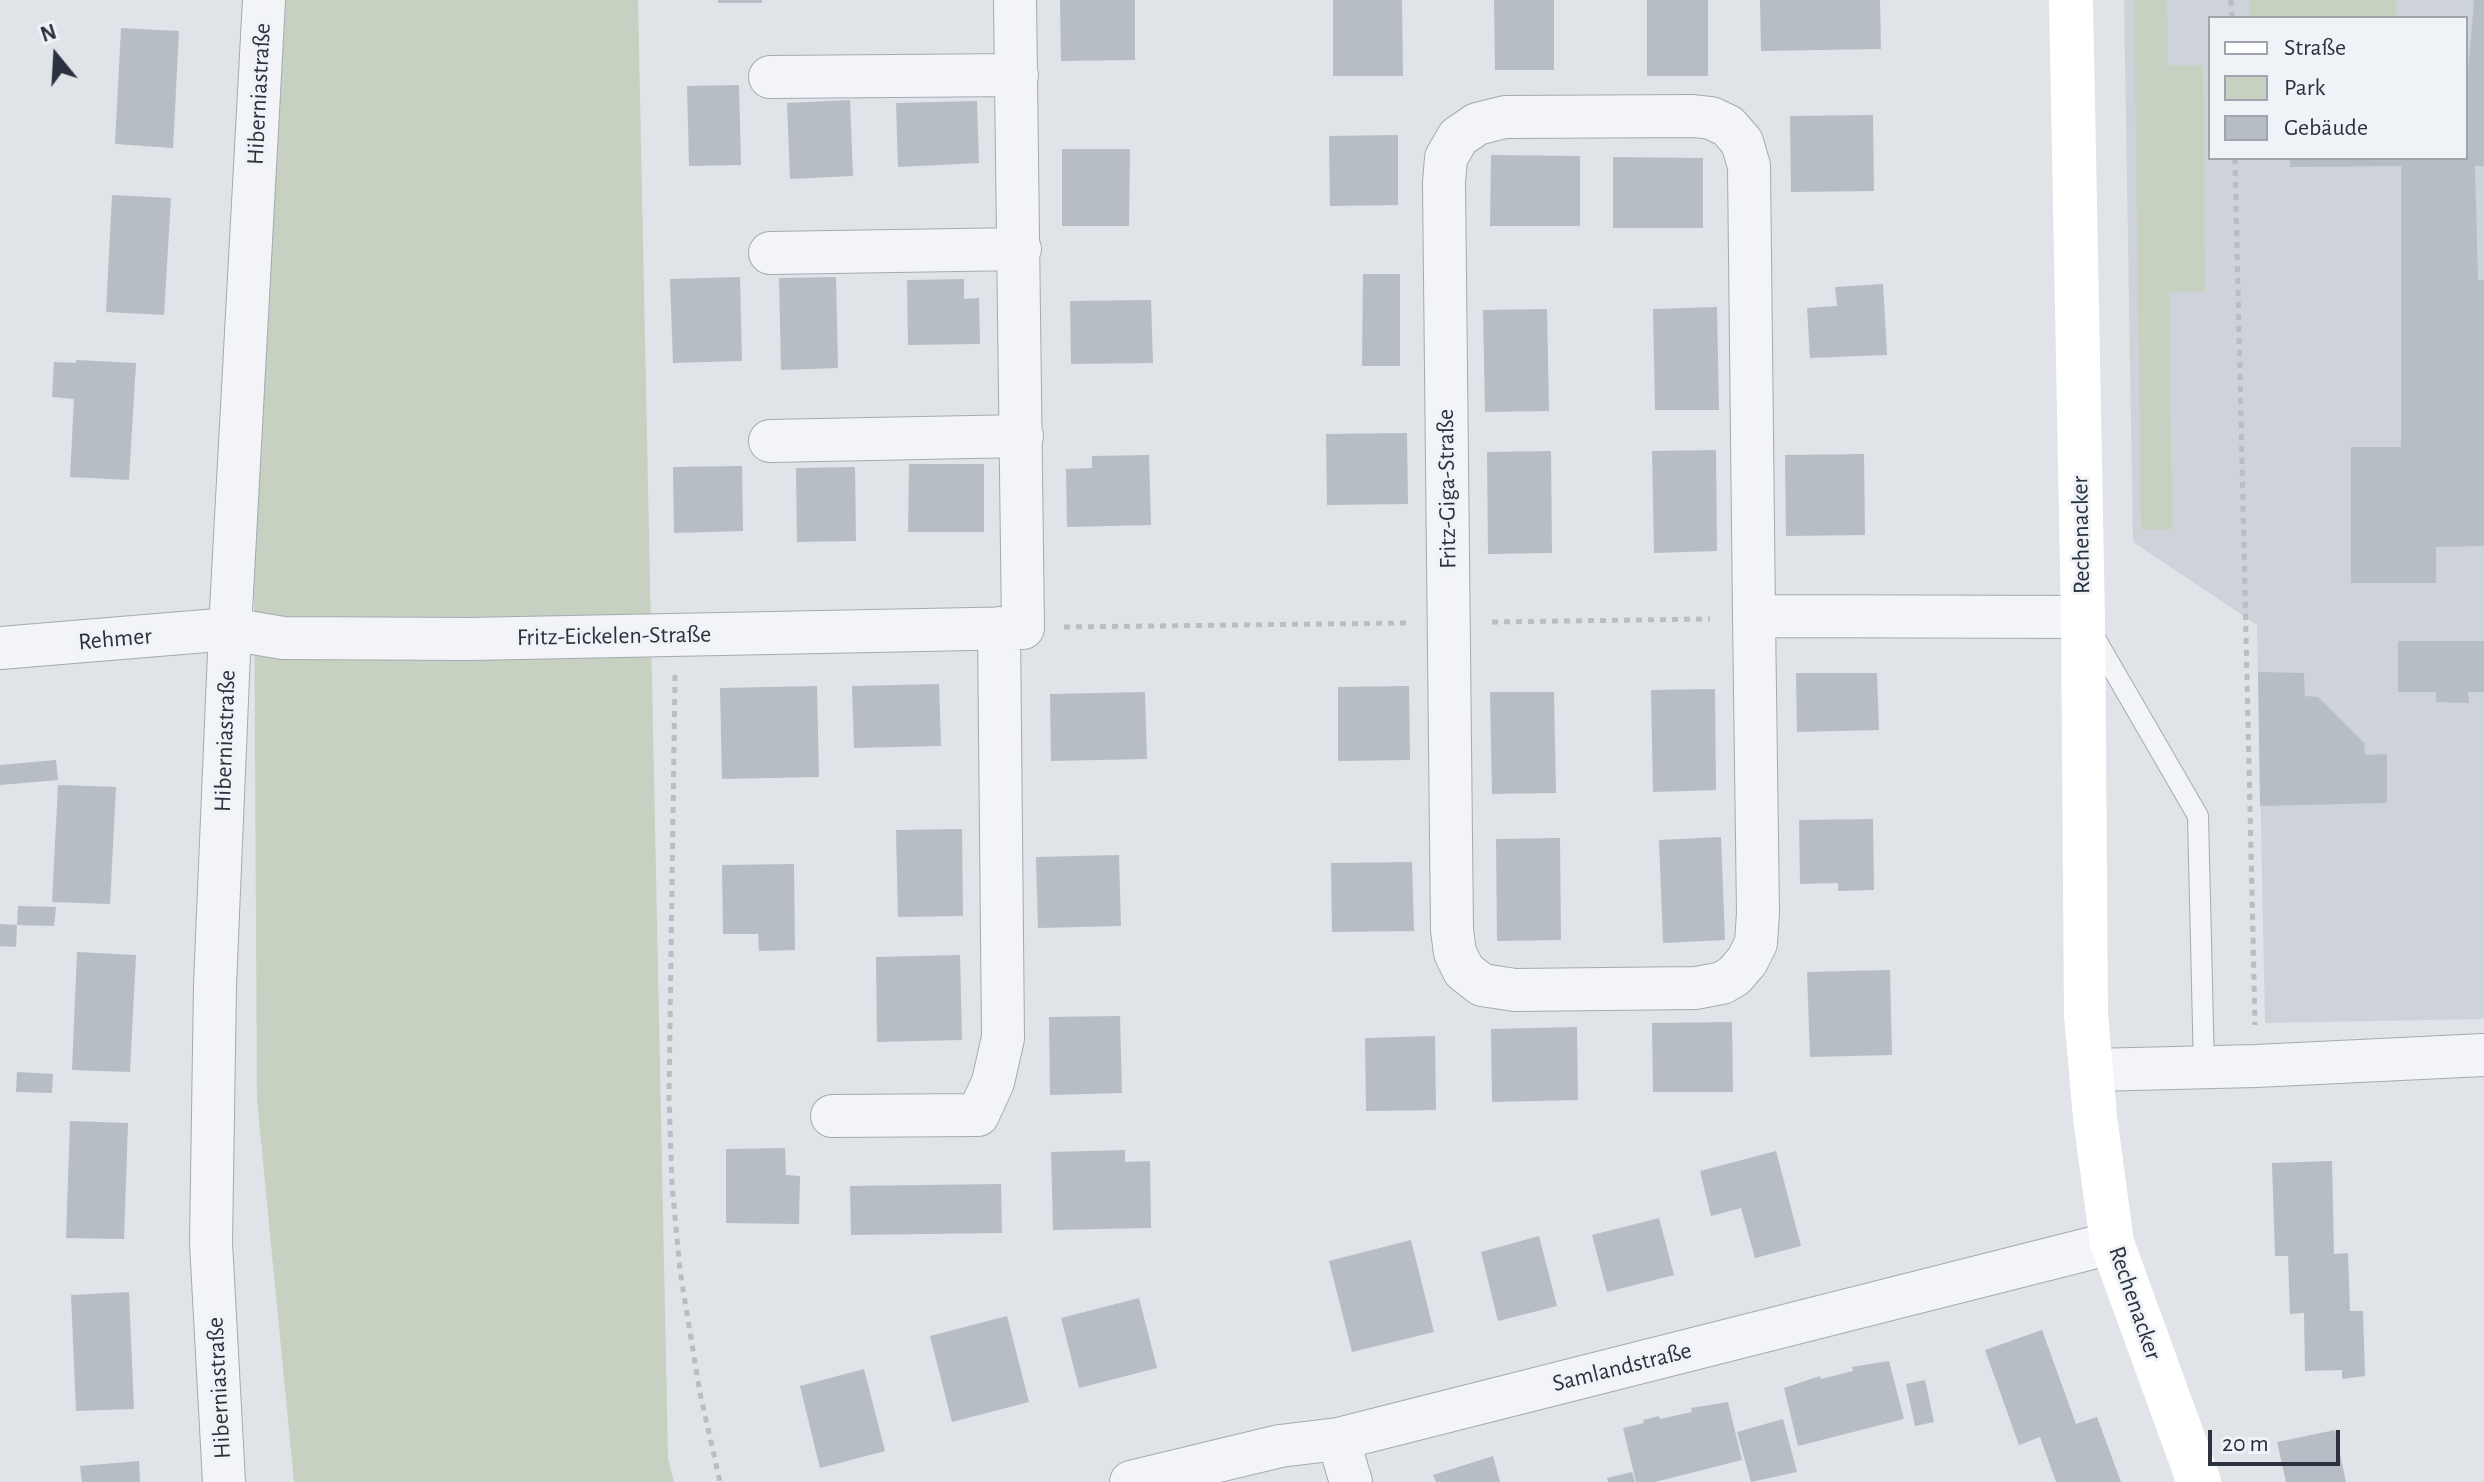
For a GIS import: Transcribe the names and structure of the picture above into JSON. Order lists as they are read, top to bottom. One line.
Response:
{"streets":{"street":["Hiberniastraße","Fritz-Giga-Straße","Rechenacker","Fritz-Eickelen-Straße","Rehmer","Samlandstraße"]},"crossings":[["Hiberniastraße","Fritz-Eickelen-Straße"],["Hiberniastraße","Rehmer"],["Rechenacker","Samlandstraße"],["Fritz-Eickelen-Straße","Rehmer"]],"legend":["Straße","Park","Gebäude"],"scale_bar":"20 m","north":"top"}
